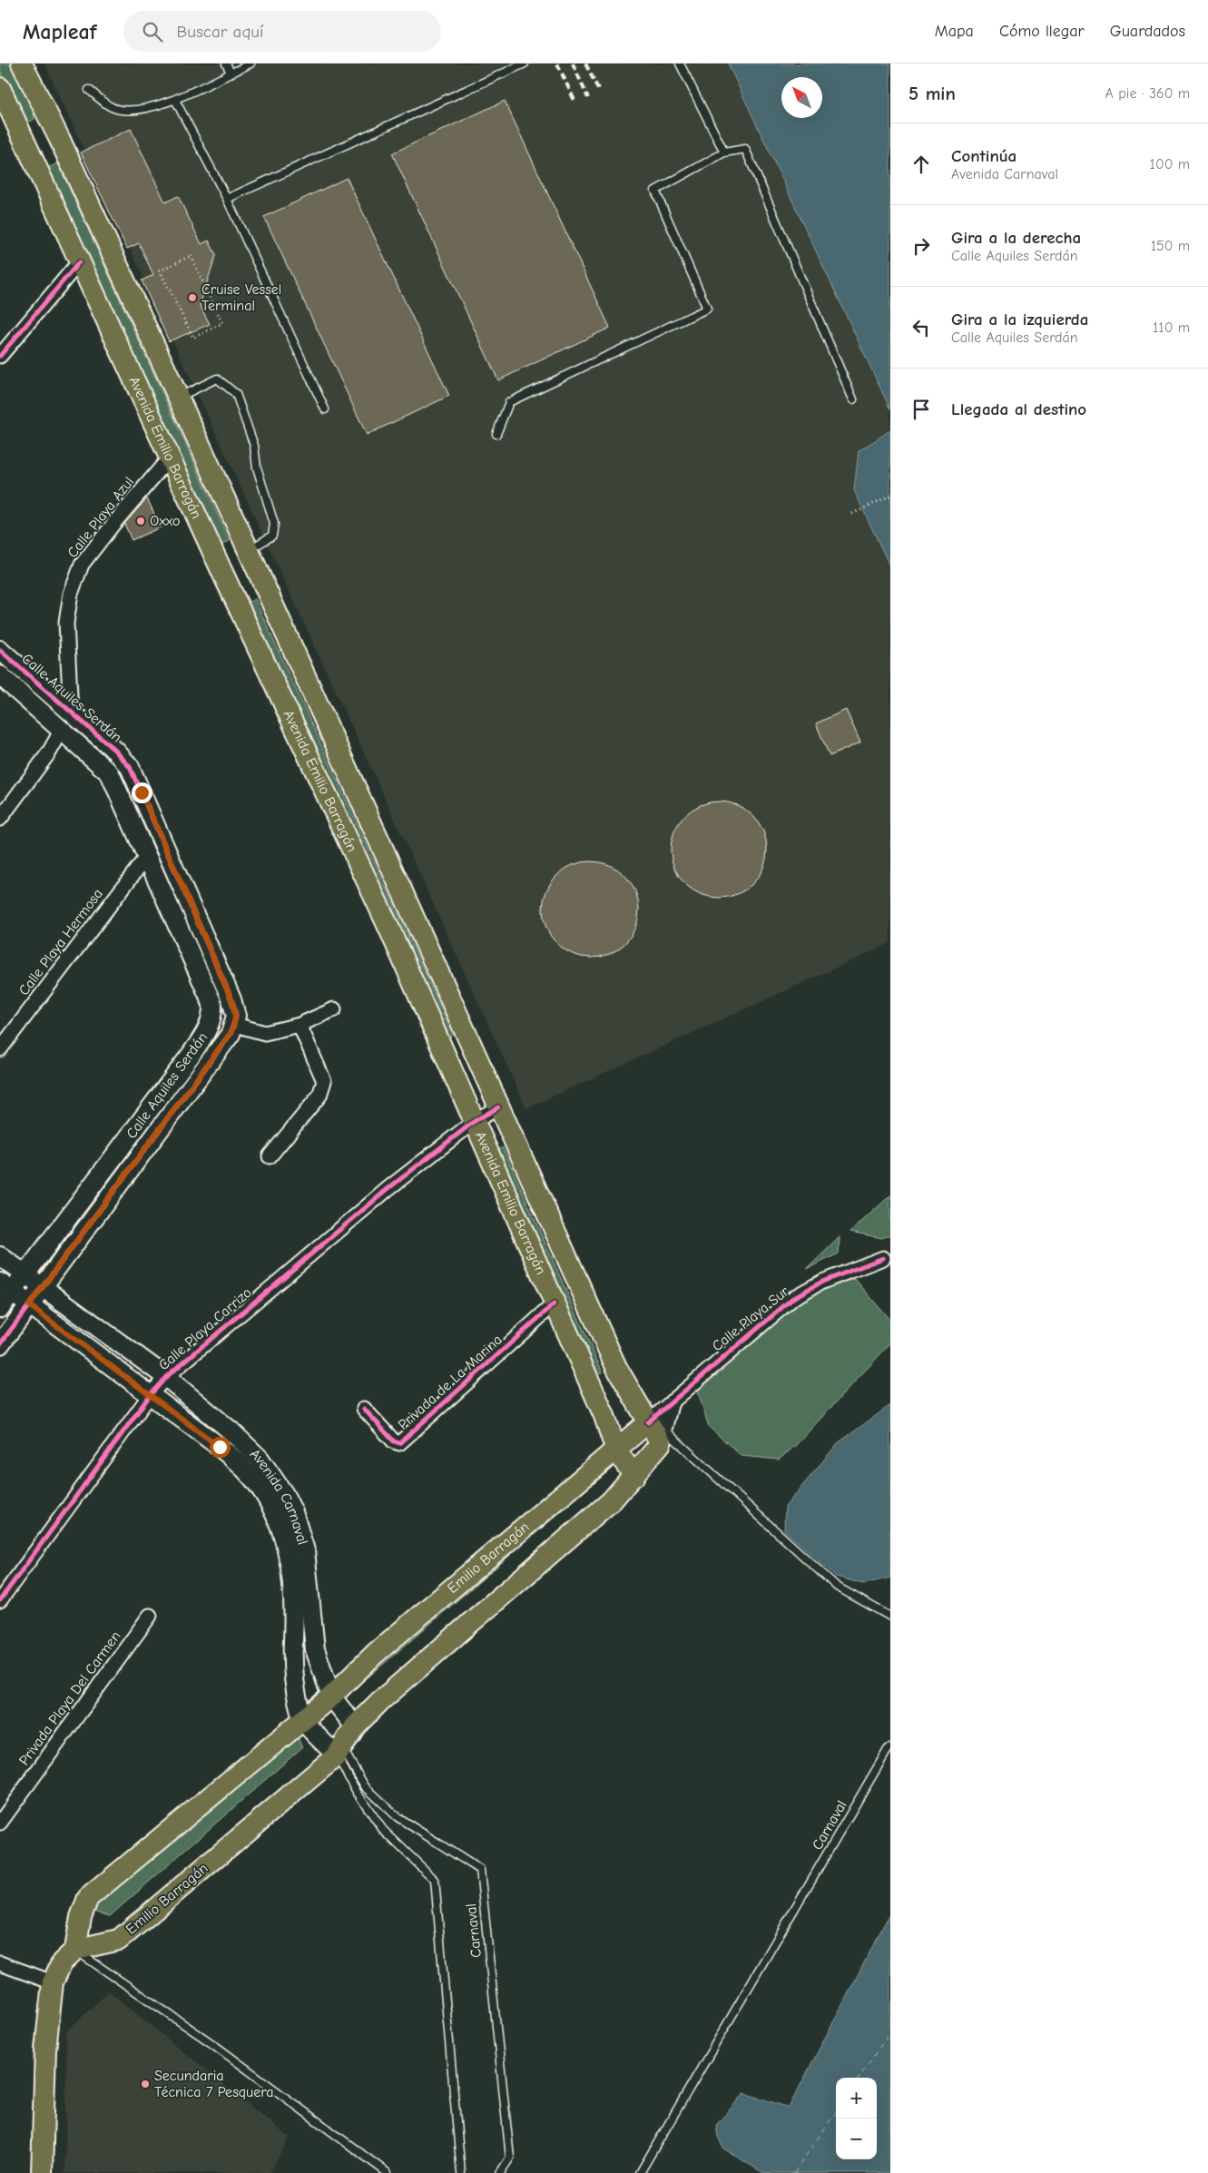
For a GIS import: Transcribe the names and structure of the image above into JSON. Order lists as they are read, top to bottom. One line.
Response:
{"streets":{"main road":["Avenida Emilio Barragán","Emilio Barragán"],"street":["Calle Playa Azul","Calle Aquiles Serdán","Calle Playa Hermosa","Calle Playa Sur","Calle Playa Carrizo","Privada de La Marina","Avenida Carnaval","Privada Playa Del Carmen"],"lane":["Carnaval"]},"crossings":[["Avenida Emilio Barragán","Calle Playa Azul"],["Avenida Emilio Barragán","Calle Playa Sur"],["Avenida Emilio Barragán","Calle Playa Carrizo"],["Avenida Emilio Barragán","Privada de La Marina"],["Avenida Emilio Barragán","Emilio Barragán"],["Calle Playa Azul","Calle Aquiles Serdán"],["Calle Aquiles Serdán","Calle Playa Hermosa"],["Calle Aquiles Serdán","Avenida Carnaval"],["Calle Playa Sur","Emilio Barragán"],["Calle Playa Carrizo","Avenida Carnaval"],["Avenida Carnaval","Emilio Barragán"],["Emilio Barragán","Carnaval"]],"places":["Cruise Vessel Terminal","Oxxo","Secundaria Técnica 7 Pesquera"],"north":"top left","page":{"header":"Mapleaf","search":"Buscar aquí","nav":["Mapa","Cómo llegar","Guardados"],"heading":["5 min","A pie · 360 m"],"list":[["Continúa","Avenida Carnaval","100 m"],["Gira a la derecha","Calle Aquiles Serdán","150 m"],["Gira a la izquierda","Calle Aquiles Serdán","110 m"],"Llegada al destino"],"map_buttons":["+","−"]}}
